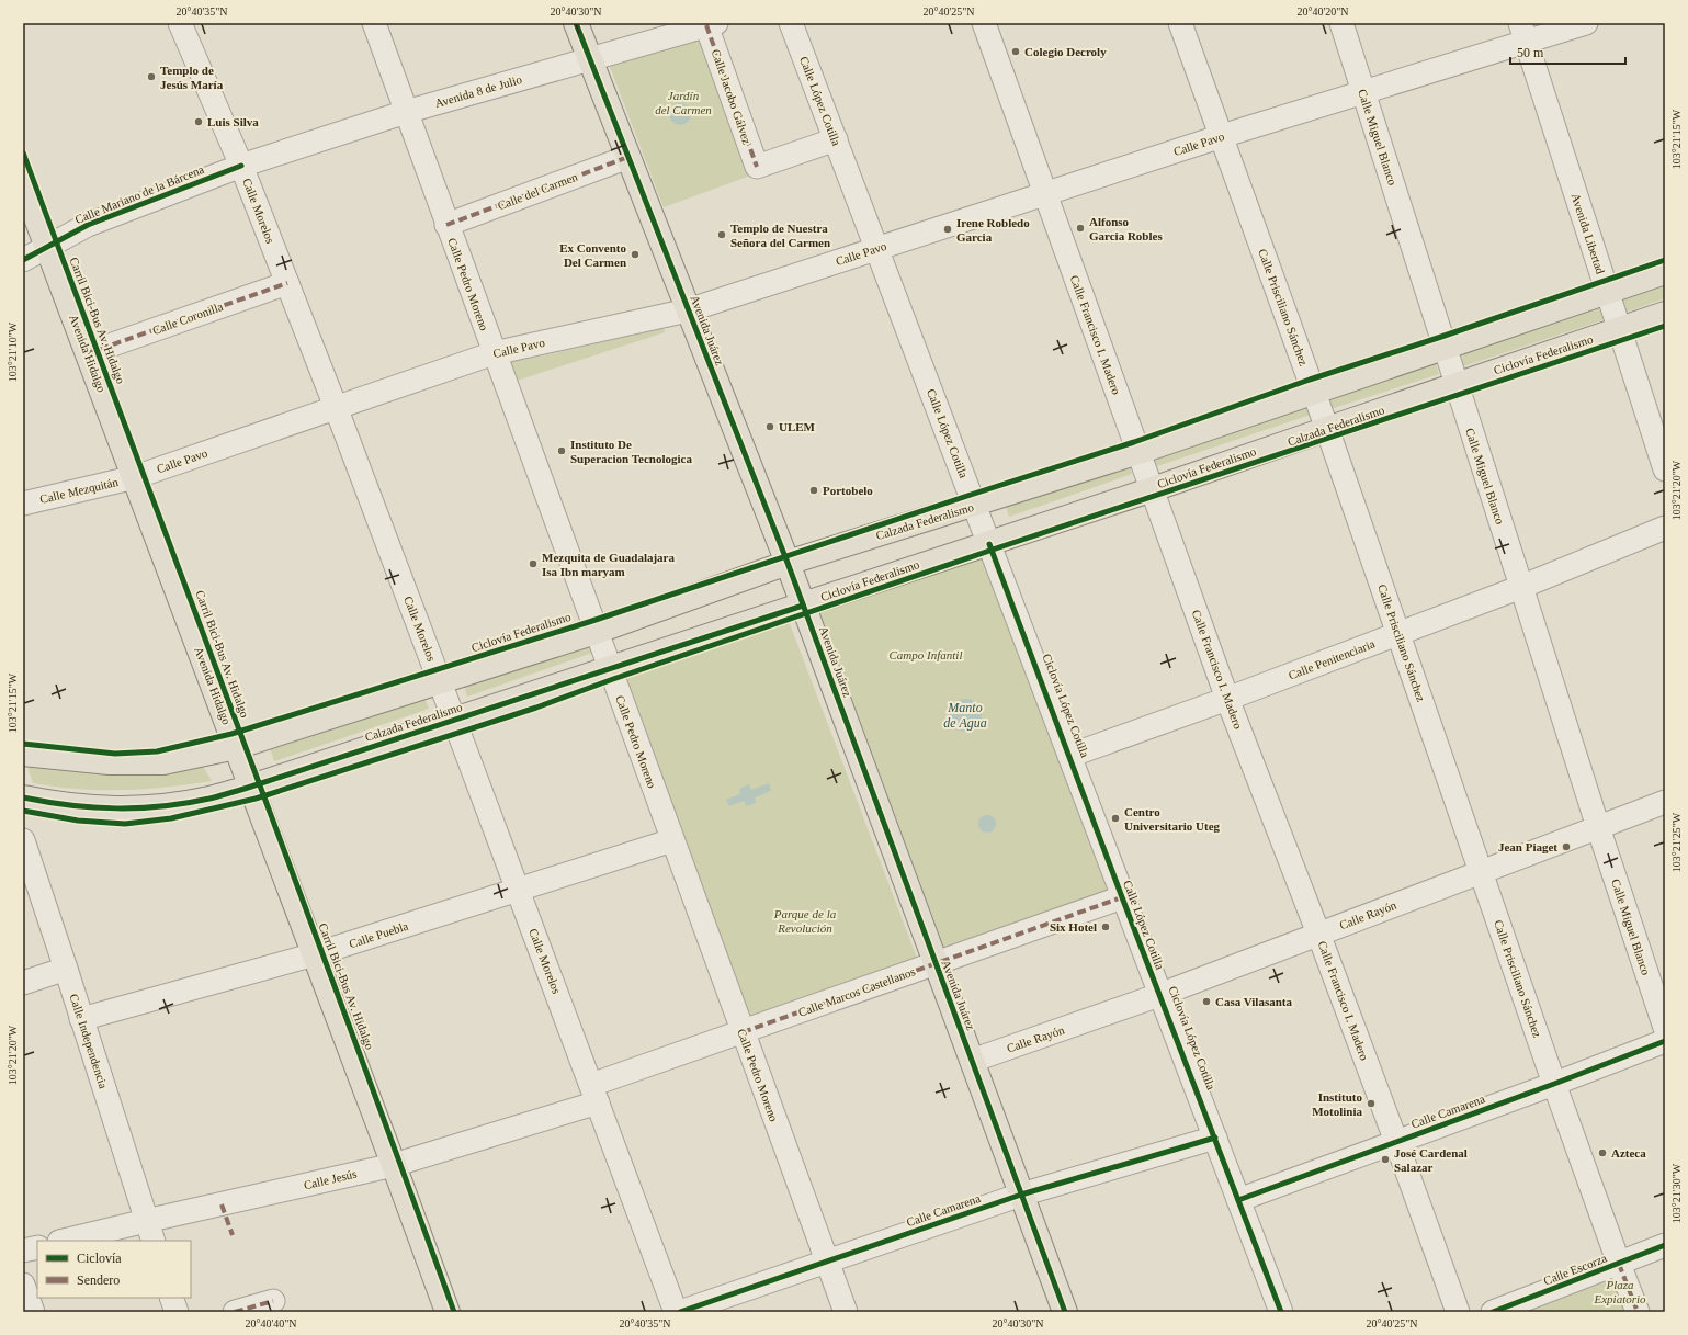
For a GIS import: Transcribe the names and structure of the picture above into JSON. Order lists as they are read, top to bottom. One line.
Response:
{"streets":{"main road":["Avenida Juárez","Avenida Hidalgo","Calzada Federalismo"],"street":["Avenida 8 de Julio","Calle Jacobo Gálvez","Calle López Cotilla","Calle Miguel Blanco","Calle Pavo","Calle del Carmen","Calle Mariano de la Bárcena","Calle Morelos","Avenida Libertad","Calle Pedro Moreno","Calle Prisciliano Sánchez","Calle Coronilla","Calle Francisco I. Madero","Calle Mezquitán","Calle Penitenciaria","Calle Rayón","Calle Puebla","Calle Marcos Castellanos","Calle Independencia","Calle Camarena","Calle Jesús","Calle Escorza"],"cycle path":["Carril Bici-Bus Av. Hidalgo","Ciclovía Federalismo","Ciclovía López Cotilla"]},"crossings":[["Avenida 8 de Julio","Calle Jacobo Gálvez"],["Avenida 8 de Julio","Calle Mariano de la Bárcena"],["Avenida 8 de Julio","Calle Morelos"],["Avenida 8 de Julio","Calle Pedro Moreno"],["Avenida 8 de Julio","Avenida Juárez"],["Calle Jacobo Gálvez","Calle López Cotilla"],["Calle López Cotilla","Calle Pavo"],["Calle López Cotilla","Calzada Federalismo"],["Calle López Cotilla","Calle Penitenciaria"],["Calle López Cotilla","Calle Rayón"],["Calle López Cotilla","Calle Marcos Castellanos"],["Calle López Cotilla","Calle Camarena"],["Calle Miguel Blanco","Calle Pavo"],["Calle Miguel Blanco","Calzada Federalismo"],["Calle Miguel Blanco","Calle Penitenciaria"],["Calle Miguel Blanco","Calle Rayón"],["Calle Pavo","Calle Morelos"],["Calle Pavo","Avenida Libertad"],["Calle Pavo","Calle Pedro Moreno"],["Calle Pavo","Calle Prisciliano Sánchez"],["Calle Pavo","Avenida Juárez"],["Calle Pavo","Calle Francisco I. Madero"],["Calle Pavo","Avenida Hidalgo"],["Calle Pavo","Calle Mezquitán"],["Calle del Carmen","Calle Pedro Moreno"],["Calle del Carmen","Avenida Juárez"],["Calle Mariano de la Bárcena","Calle Morelos"],["Calle Mariano de la Bárcena","Avenida Hidalgo"],["Calle Morelos","Calle Coronilla"],["Calle Morelos","Calzada Federalismo"],["Calle Morelos","Calle Puebla"],["Calle Morelos","Calle Marcos Castellanos"],["Calle Morelos","Calle Jesús"],["Avenida Libertad","Calzada Federalismo"],["Calle Pedro Moreno","Calzada Federalismo"],["Calle Pedro Moreno","Calle Puebla"],["Calle Pedro Moreno","Calle Marcos Castellanos"],["Calle Pedro Moreno","Calle Camarena"],["Calle Prisciliano Sánchez","Calzada Federalismo"],["Calle Prisciliano Sánchez","Calle Penitenciaria"],["Calle Prisciliano Sánchez","Calle Rayón"],["Calle Prisciliano Sánchez","Calle Camarena"],["Calle Prisciliano Sánchez","Calle Escorza"],["Calle Coronilla","Avenida Hidalgo"],["Avenida Juárez","Calzada Federalismo"],["Avenida Juárez","Calle Rayón"],["Avenida Juárez","Calle Marcos Castellanos"],["Avenida Juárez","Calle Camarena"],["Calle Francisco I. Madero","Calzada Federalismo"],["Calle Francisco I. Madero","Calle Penitenciaria"],["Calle Francisco I. Madero","Calle Rayón"],["Calle Francisco I. Madero","Calle Camarena"],["Avenida Hidalgo","Calzada Federalismo"],["Avenida Hidalgo","Calle Mezquitán"],["Avenida Hidalgo","Calle Puebla"],["Avenida Hidalgo","Calle Jesús"],["Calle Puebla","Calle Independencia"],["Calle Marcos Castellanos","Calle Jesús"],["Calle Independencia","Calle Jesús"]],"water":["Manto de Agua"],"parks":["Jardín del Carmen","Campo Infantil","Parque de la Revolución","Plaza Expiatorio"],"places":["Colegio Decroly","Templo de Jesús María","Luis Silva","Alfonso Garcia Robles","Irene Robledo Garcia","Templo de Nuestra Señora del Carmen","Ex Convento Del Carmen","ULEM","Instituto De Superacion Tecnologica","Portobelo","Mezquita de Guadalajara Isa Ibn maryam","Centro Universitario Uteg","Jean Piaget","Six Hotel","Casa Vilasanta","Instituto Motolinia","Azteca","José Cardenal Salazar"],"legend":["Ciclovía","Sendero"],"scale_bar":"50 m","coordinates":["20°40'35\"N","20°40'30\"N","20°40'25\"N","20°40'20\"N","103°21'15\"W","103°21'10\"W","103°21'20\"W","103°21'25\"W","103°21'30\"W","20°40'40\"N"]}
